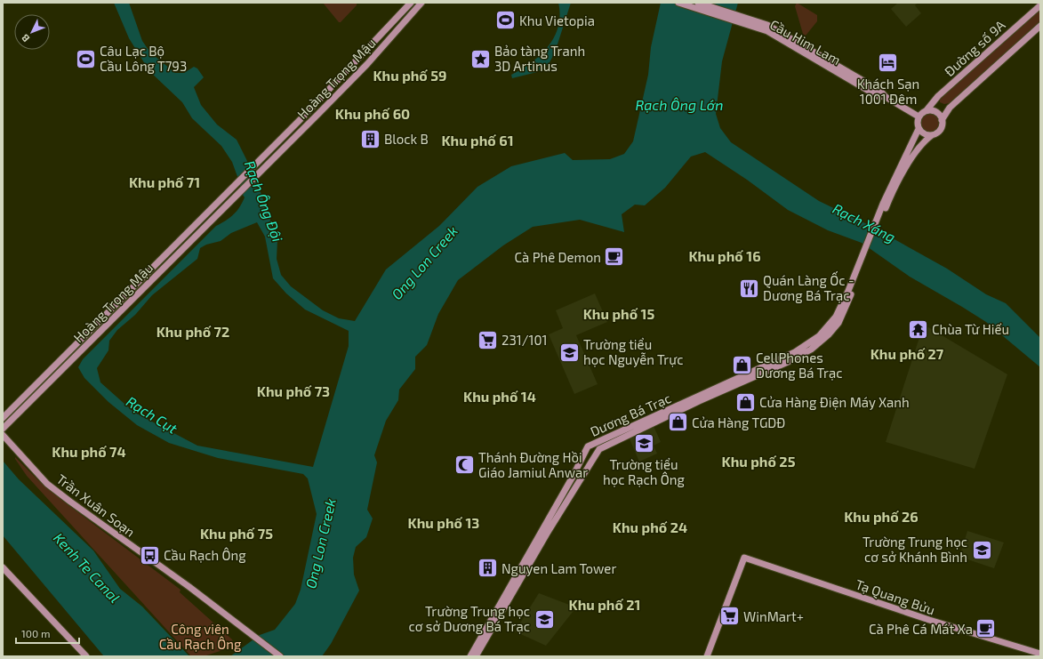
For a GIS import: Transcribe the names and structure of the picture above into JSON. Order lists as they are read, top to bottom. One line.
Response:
{"streets":{"main road":["Cầu Him Lam","Đường số 9A","Hoàng Trọng Mậu","Dương Bá Trạc","Trần Xuân Soạn","Tạ Quang Bửu"]},"districts":["Khu phố 59","Khu phố 60","Khu phố 61","Khu phố 71","Khu phố 16","Khu phố 15","Khu phố 72","Khu phố 27","Khu phố 73","Khu phố 14","Khu phố 74","Khu phố 25","Khu phố 26","Khu phố 13","Khu phố 24","Khu phố 75","Khu phố 21"],"water":["Rạch Ông Lớn","Rạch Ông Đội","Rạch Xáng","Ong Lon Creek","Rạch Cụt","Kenh Te Canal"],"parks":["Công viên Cầu Rạch Ông"],"places":{"sports":["Khu Vietopia","Câu Lạc Bộ Cầu Lông T793"],"place":["Bảo tàng Tranh 3D Artinus"],"hotel":["Khách Sạn 1001 Đêm"],"building":["Block B","Nguyen Lam Tower"],"cafe":["Cà Phê Demon","Cà Phê Cá Mát Xa"],"restaurant":["Quán Làng Ốc - Dương Bá Trạc"],"temple":["Chùa Từ Hiếu"],"supermarket":["231/101","WinMart+"],"school or university":["Trường tiểu học Nguyễn Trực","Trường tiểu học Rạch Ông","Trường Trung học cơ sở Khánh Bình","Trường Trung học cơ sở Dương Bá Trạc"],"shop":["CellPhones Dương Bá Trạc","Cửa Hàng Điện Máy Xanh","Cửa Hàng TGDĐ"],"mosque":["Thánh Đường Hồi Giáo Jamiul Anwar"],"bus stop":["Cầu Rạch Ông"]},"scale_bar":"100 m","north":"bottom left"}
